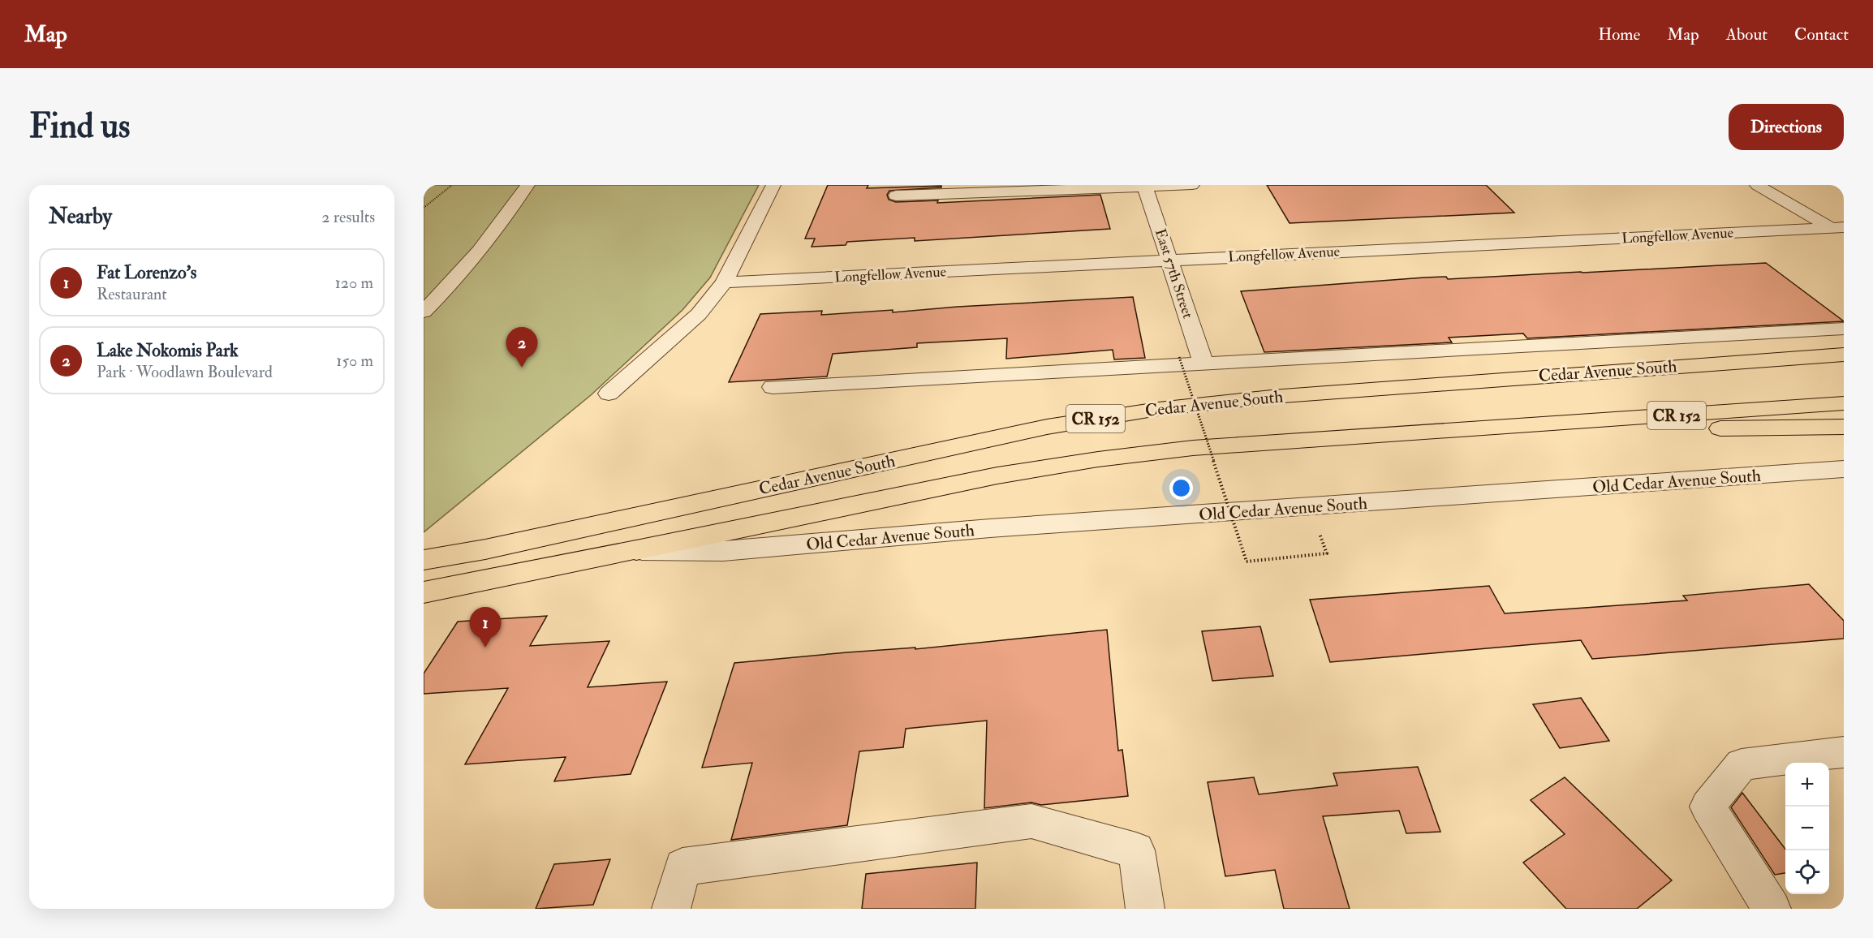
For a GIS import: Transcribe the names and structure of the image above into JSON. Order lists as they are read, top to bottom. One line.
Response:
{"streets":{"main road":["Cedar Avenue South","CR 152"],"street":["Longfellow Avenue","East 57th Street","Old Cedar Avenue South"]},"crossings":[["Longfellow Avenue","East 57th Street"],["Cedar Avenue South","Old Cedar Avenue South"]],"page":{"header":"Map","nav":["Home","Map","About","Contact"],"buttons":"Directions","title":"Find us","heading":["Nearby","2 results"],"list":[{"mark":"1","name":"Fat Lorenzo's","note":"Restaurant","value":"120 m"},{"mark":"2","name":"Lake Nokomis Park","note":"Park · Woodlawn Boulevard","value":"150 m"}],"pins":["2","1"],"map_buttons":["+","−"]}}
